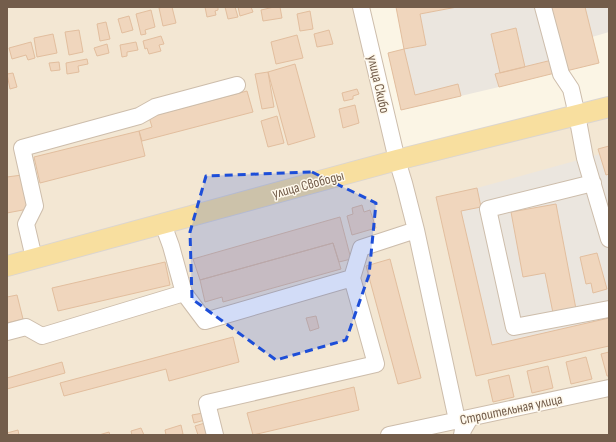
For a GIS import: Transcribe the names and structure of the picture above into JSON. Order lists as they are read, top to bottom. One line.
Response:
{"streets":{"main road":["улица Свободы"],"street":["улица Скибо","Строительная улица"]},"crossings":[["улица Скибо","улица Свободы"],["улица Скибо","Строительная улица"]]}
